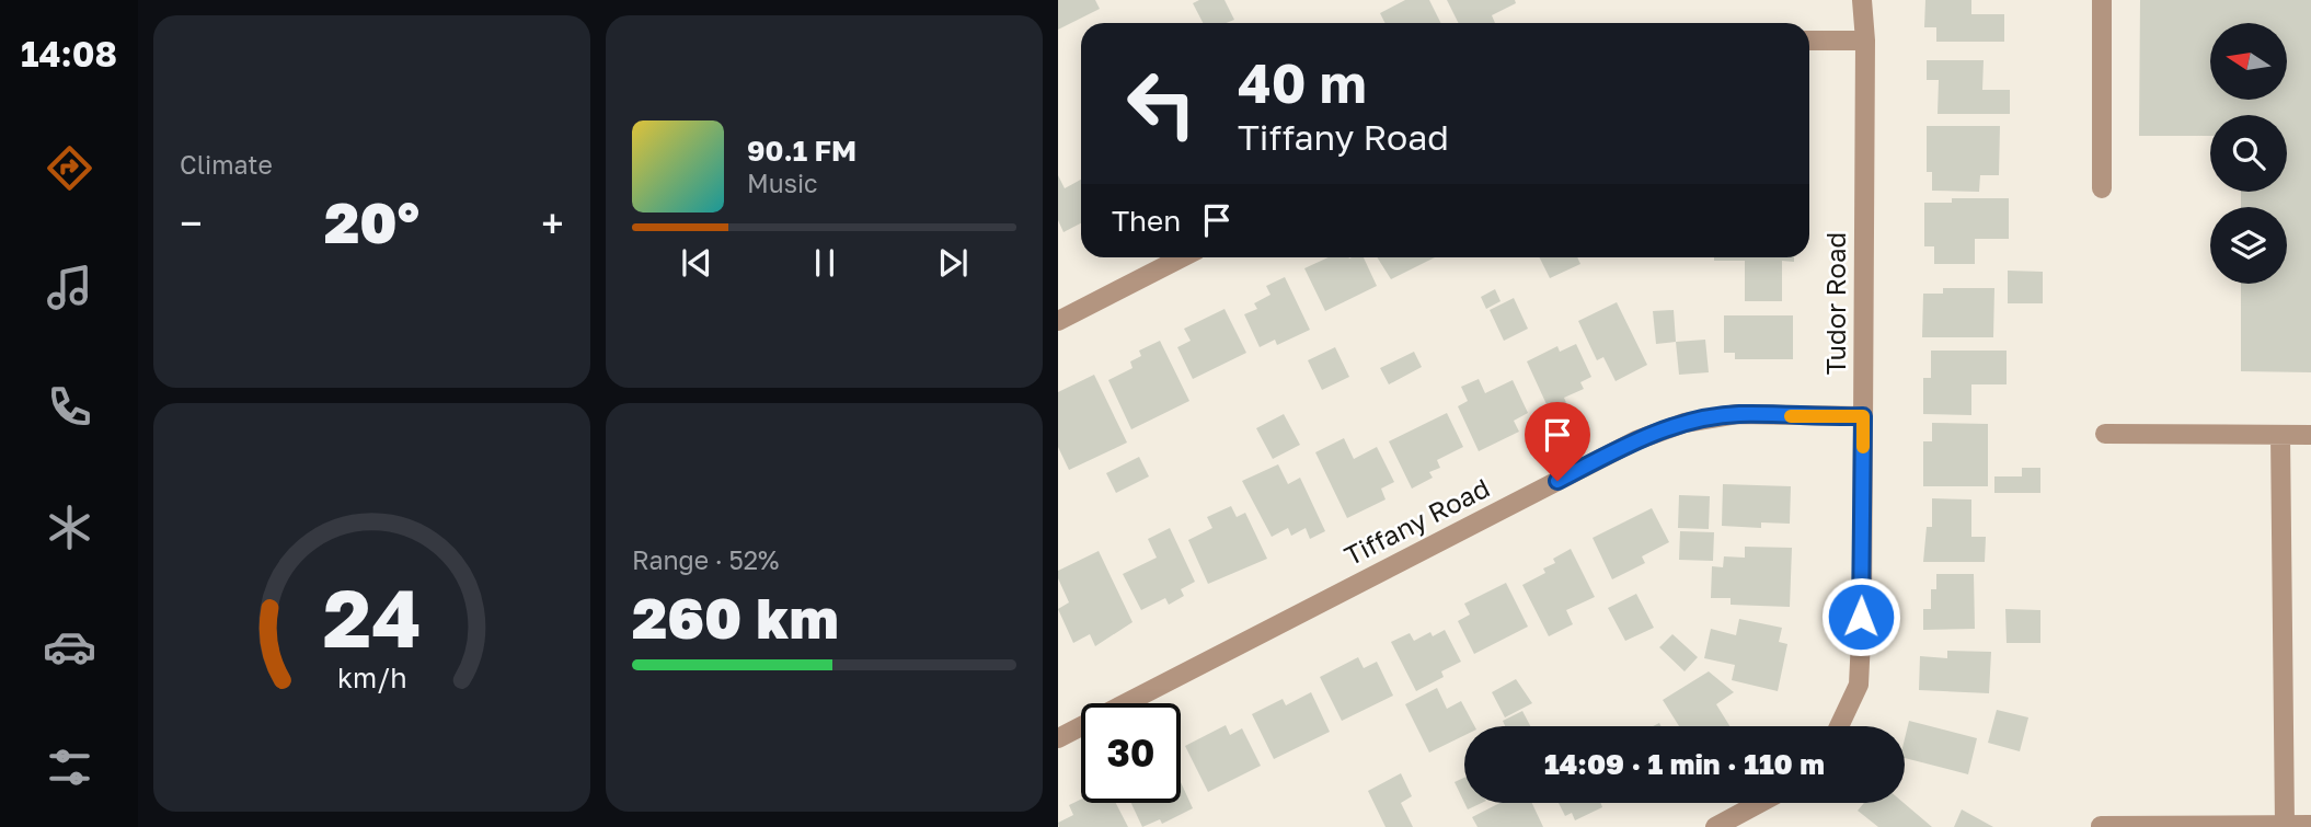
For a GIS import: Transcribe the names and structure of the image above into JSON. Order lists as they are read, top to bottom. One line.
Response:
{"streets":{"street":["Tudor Road","Tiffany Road"]},"crossings":[["Tudor Road","Tiffany Road"]],"north":"left","page":{"tabs":"14:08","tile":["Climate",["Range · 52%","260 km"]],"turn":["40 m","Tiffany Road"],"song":["90.1 FM","Music"],"then":"Then","heat":["−","20°","+"],"limit":"30","trip":"14:09 · 1 min · 110 m","gauge":["24","km/h"]}}
